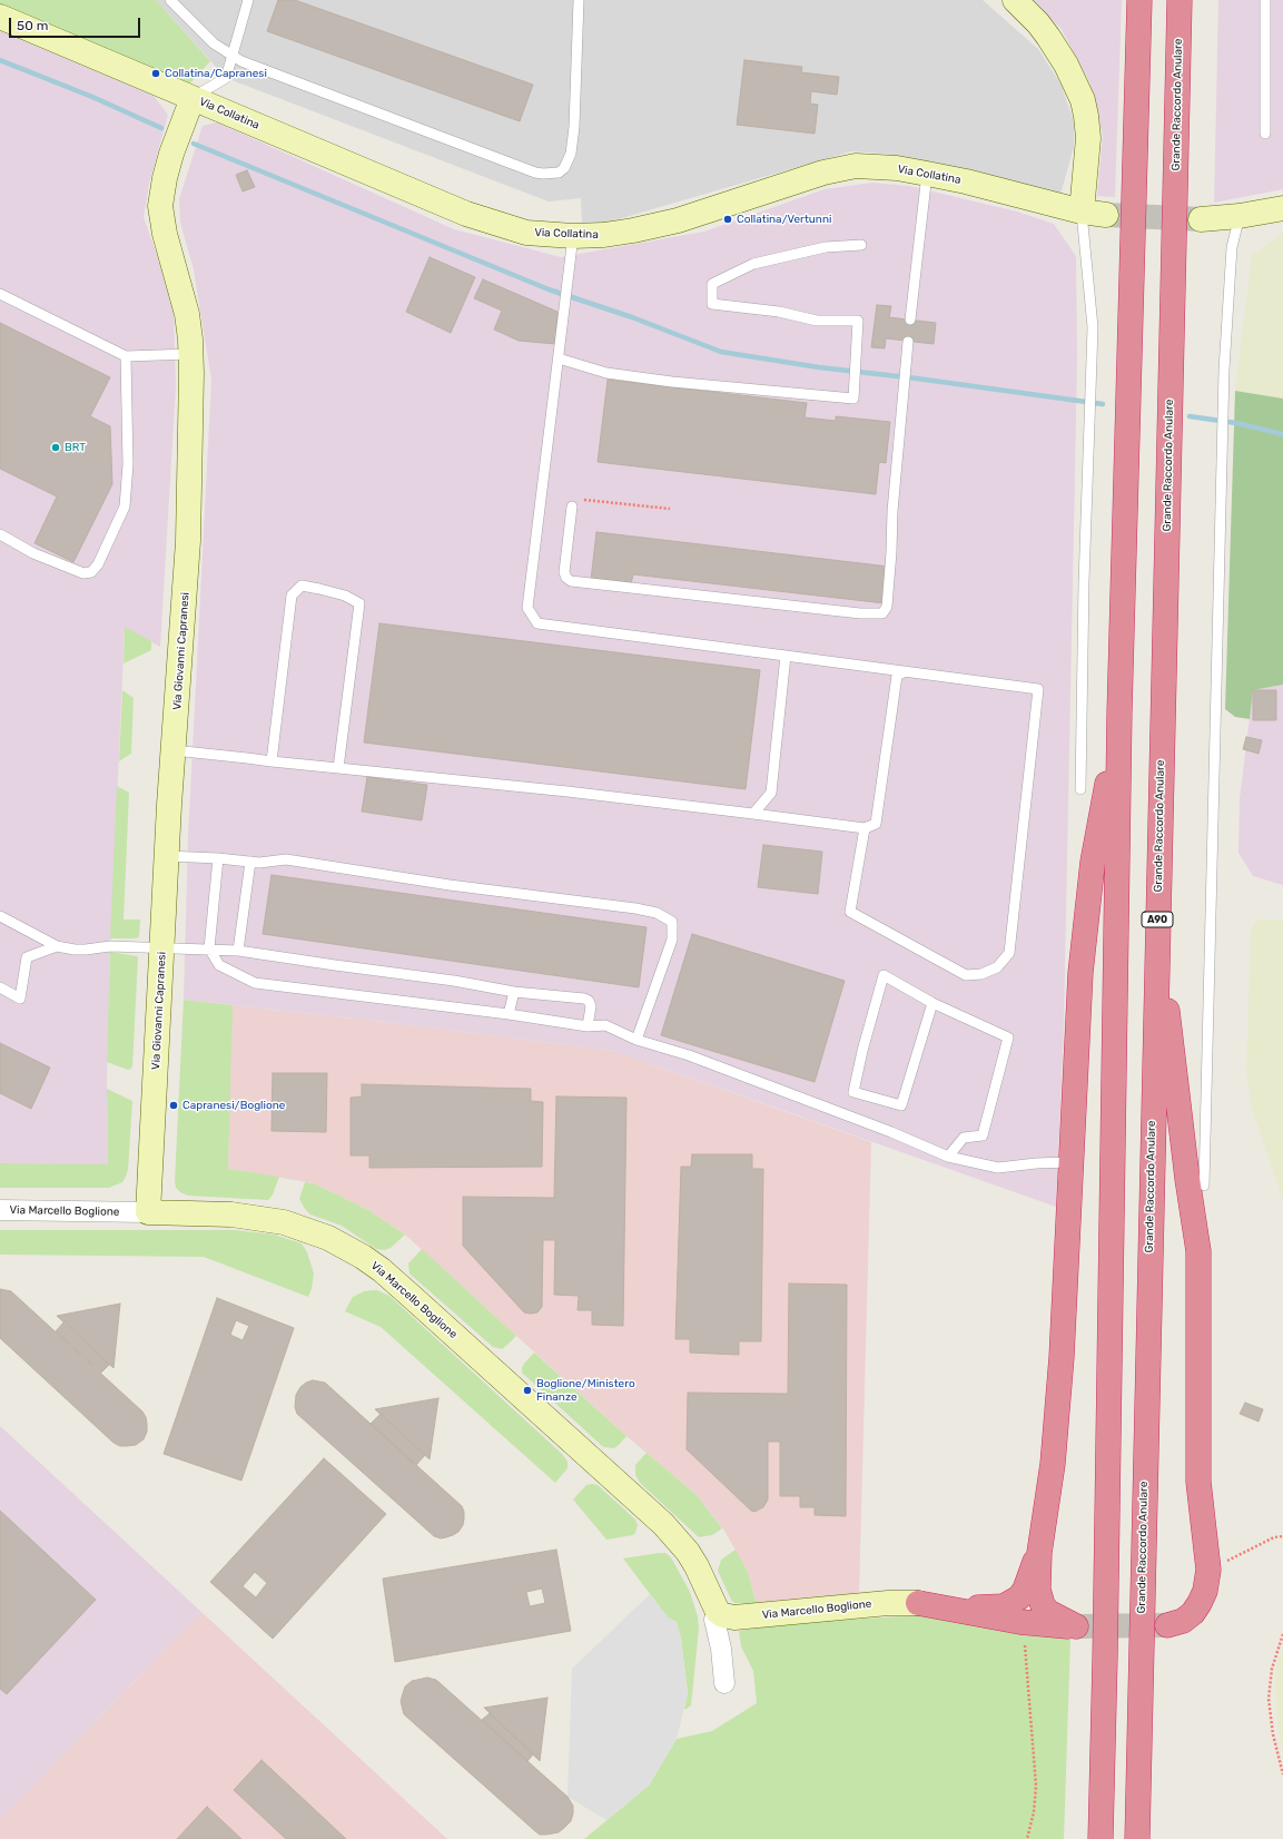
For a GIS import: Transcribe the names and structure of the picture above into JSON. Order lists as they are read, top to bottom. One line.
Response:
{"streets":{"highway":["Grande Raccordo Anulare","A90"],"street":["Via Collatina","Via Giovanni Capranesi","Via Marcello Boglione"]},"crossings":[["Via Collatina","Via Giovanni Capranesi"],["Via Giovanni Capranesi","Via Marcello Boglione"]],"places":["Collatina/Capranesi","Collatina/Vertunni","BRT","Capranesi/Boglione","Boglione/Ministero Finanze"],"scale_bar":"50 m"}
